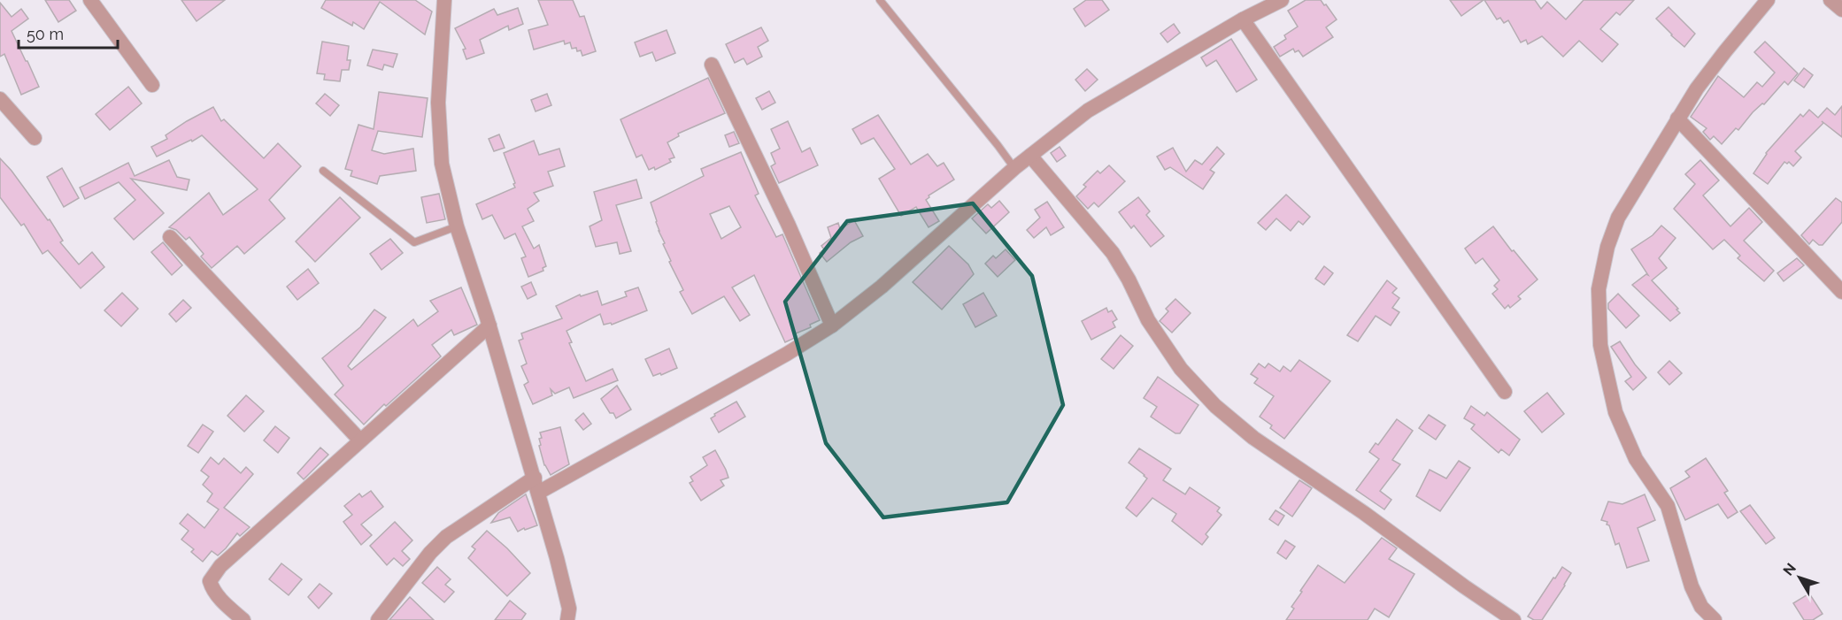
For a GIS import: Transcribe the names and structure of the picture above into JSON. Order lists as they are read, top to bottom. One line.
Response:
{"scale_bar":"50 m","north":"top left"}
